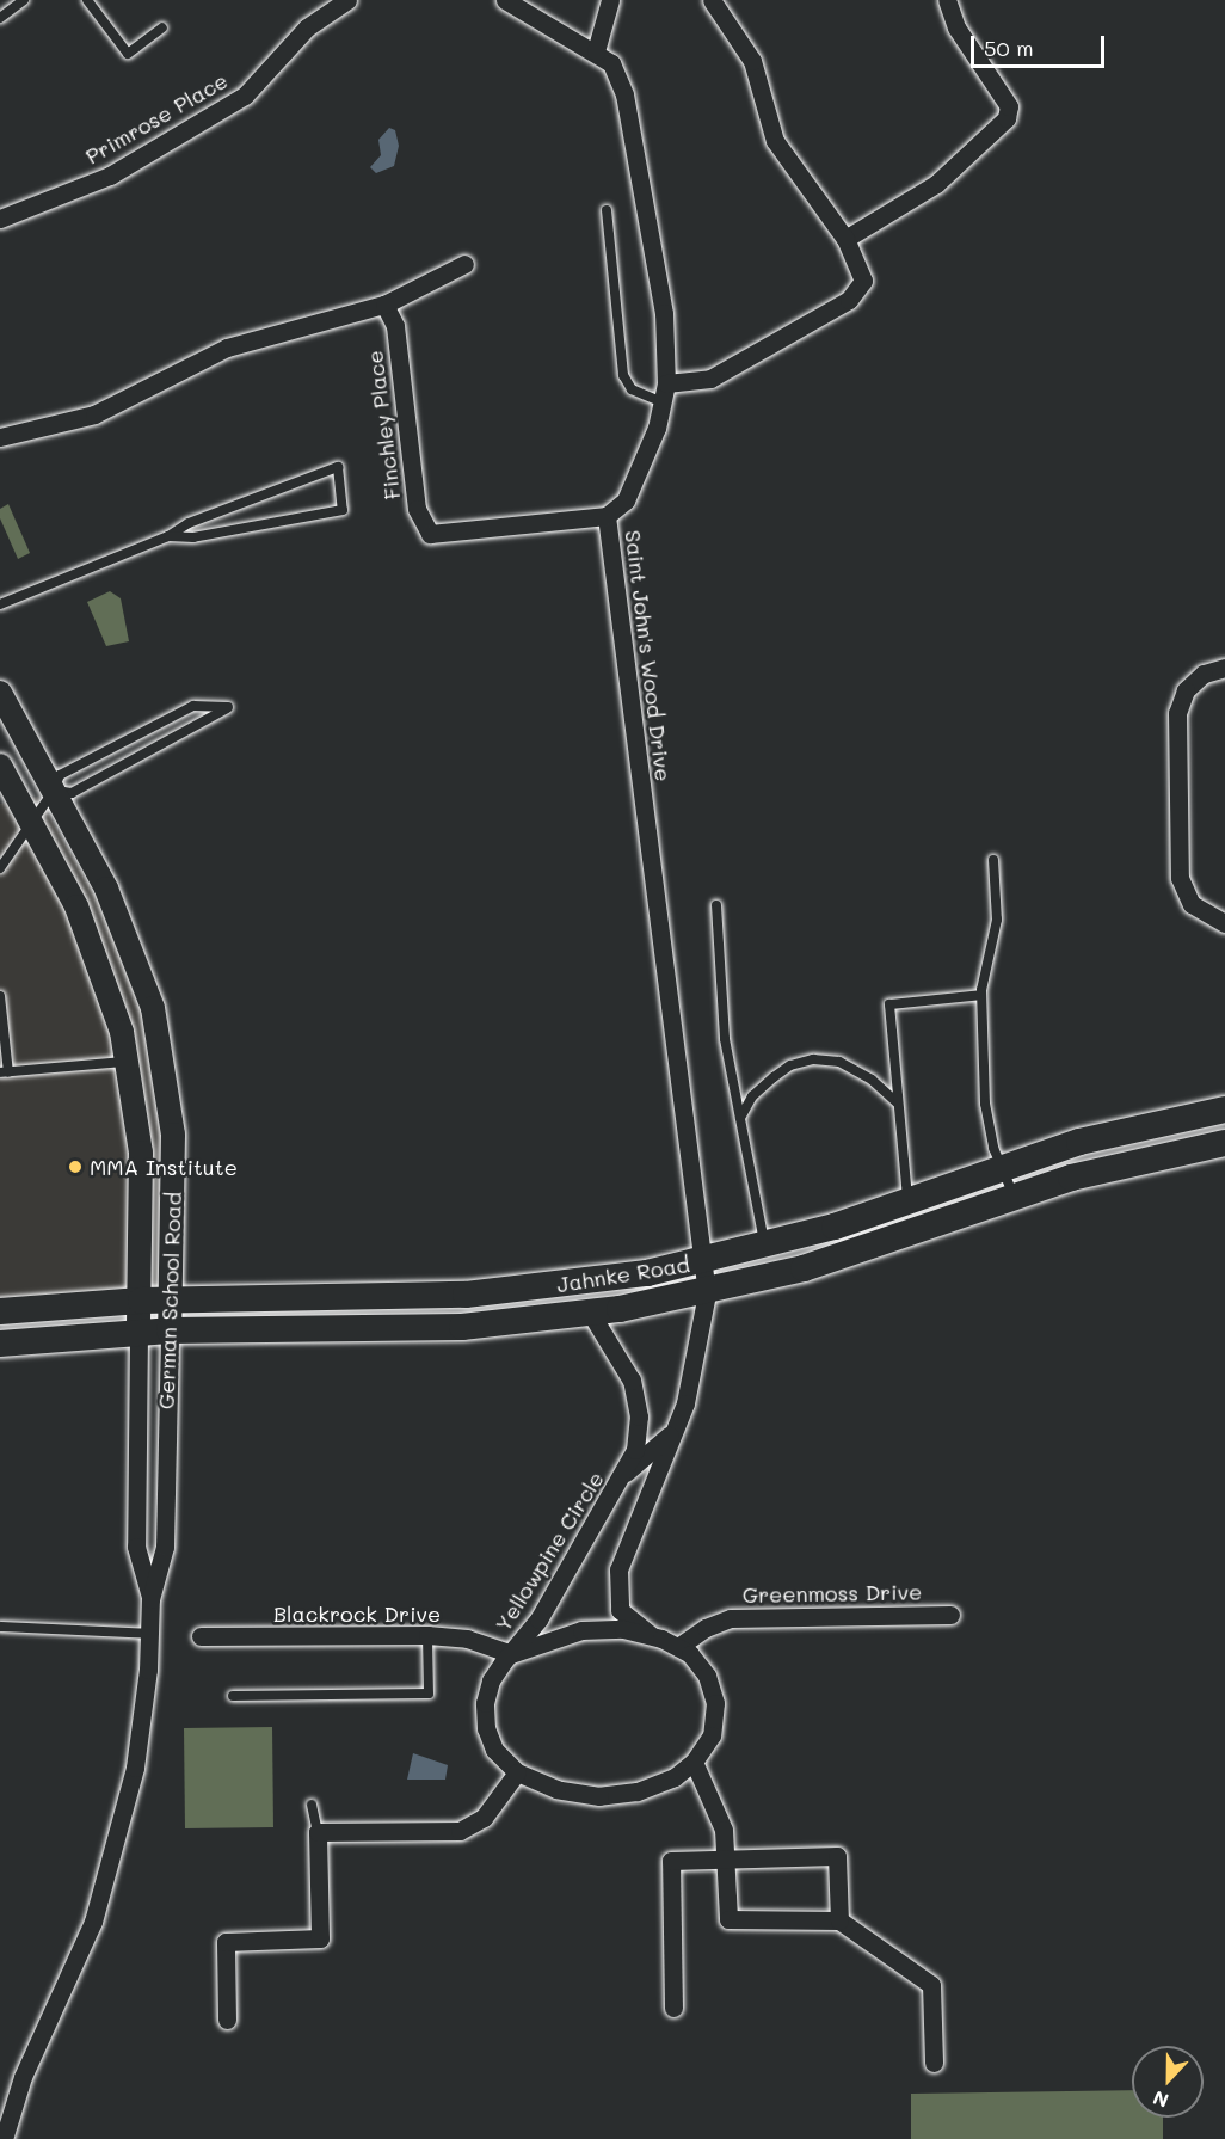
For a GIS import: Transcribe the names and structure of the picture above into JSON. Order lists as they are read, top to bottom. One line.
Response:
{"streets":{"main road":["Jahnke Road"],"street":["Primrose Place","Finchley Place","Saint John's Wood Drive","German School Road","Yellowpine Circle","Greenmoss Drive","Blackrock Drive"]},"crossings":[["Finchley Place","Saint John's Wood Drive"],["Saint John's Wood Drive","Jahnke Road"],["Saint John's Wood Drive","Yellowpine Circle"],["Jahnke Road","German School Road"],["Jahnke Road","Yellowpine Circle"],["Yellowpine Circle","Greenmoss Drive"],["Yellowpine Circle","Blackrock Drive"],["Greenmoss Drive","Blackrock Drive"]],"places":["MMA Institute"],"scale_bar":"50 m","north":"bottom"}
